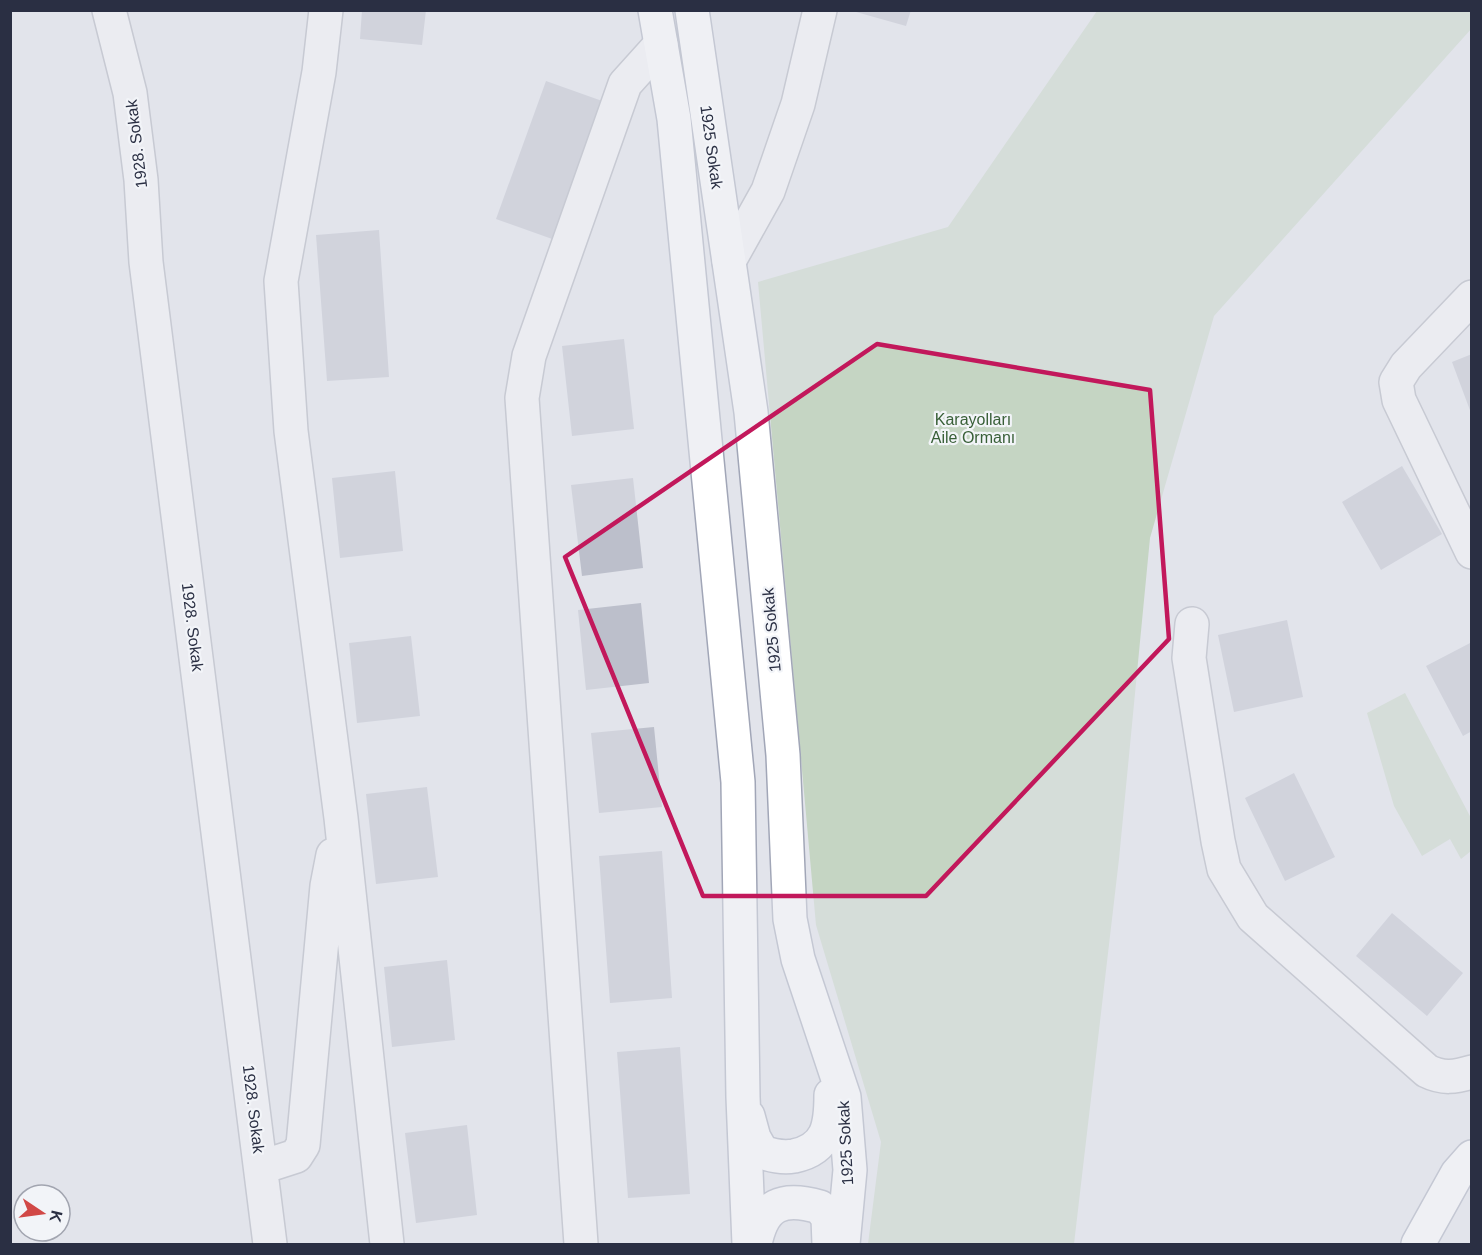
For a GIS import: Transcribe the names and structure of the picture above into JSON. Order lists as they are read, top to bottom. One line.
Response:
{"streets":{"main road":["1925 Sokak"],"street":["1928. Sokak"]},"parks":["Karayolları Aile Ormanı"],"north":"right"}
